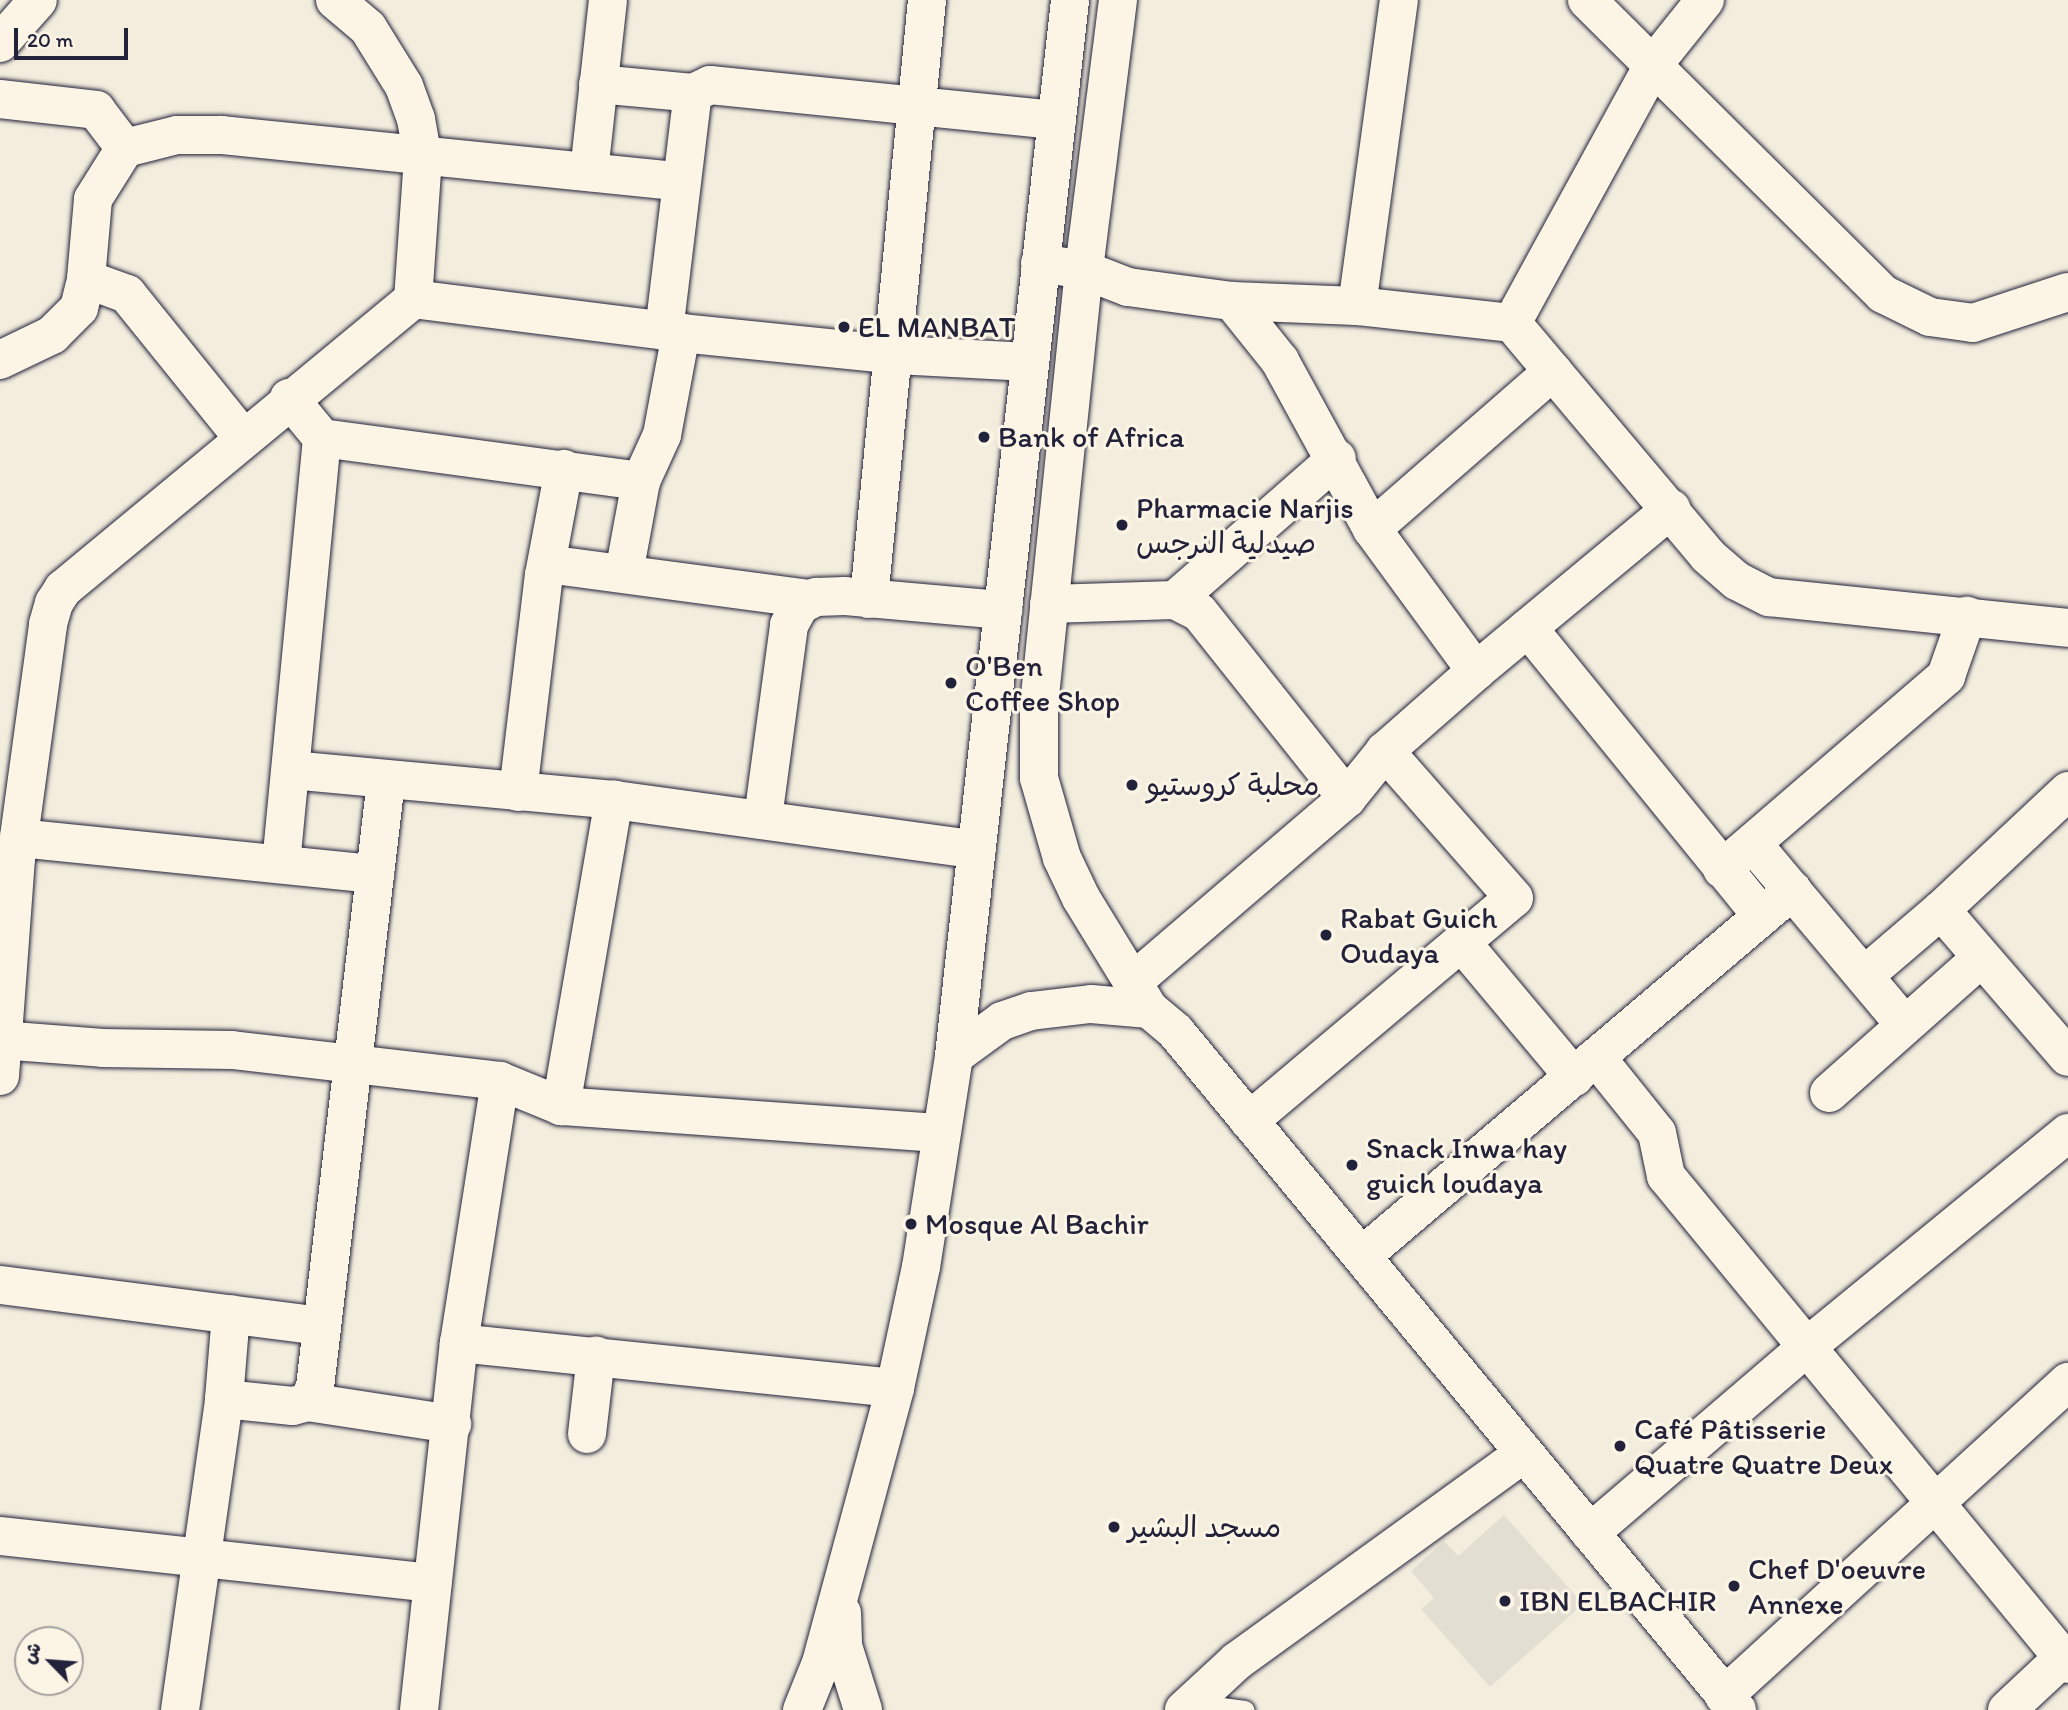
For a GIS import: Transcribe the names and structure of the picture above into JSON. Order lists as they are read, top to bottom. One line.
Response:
{"places":["EL MANBAT","Bank of Africa","Pharmacie Narjis صيدلية النرجس","O'Ben Coffee Shop","محلبة كروستيو","Rabat Guich Oudaya","Snack Inwa hay guich loudaya","Mosque Al Bachir","Café Pâtisserie Quatre Quatre Deux","مسجد البشير","Chef D'oeuvre Annexe","IBN ELBACHIR"],"scale_bar":"20 m","north":"top left"}
